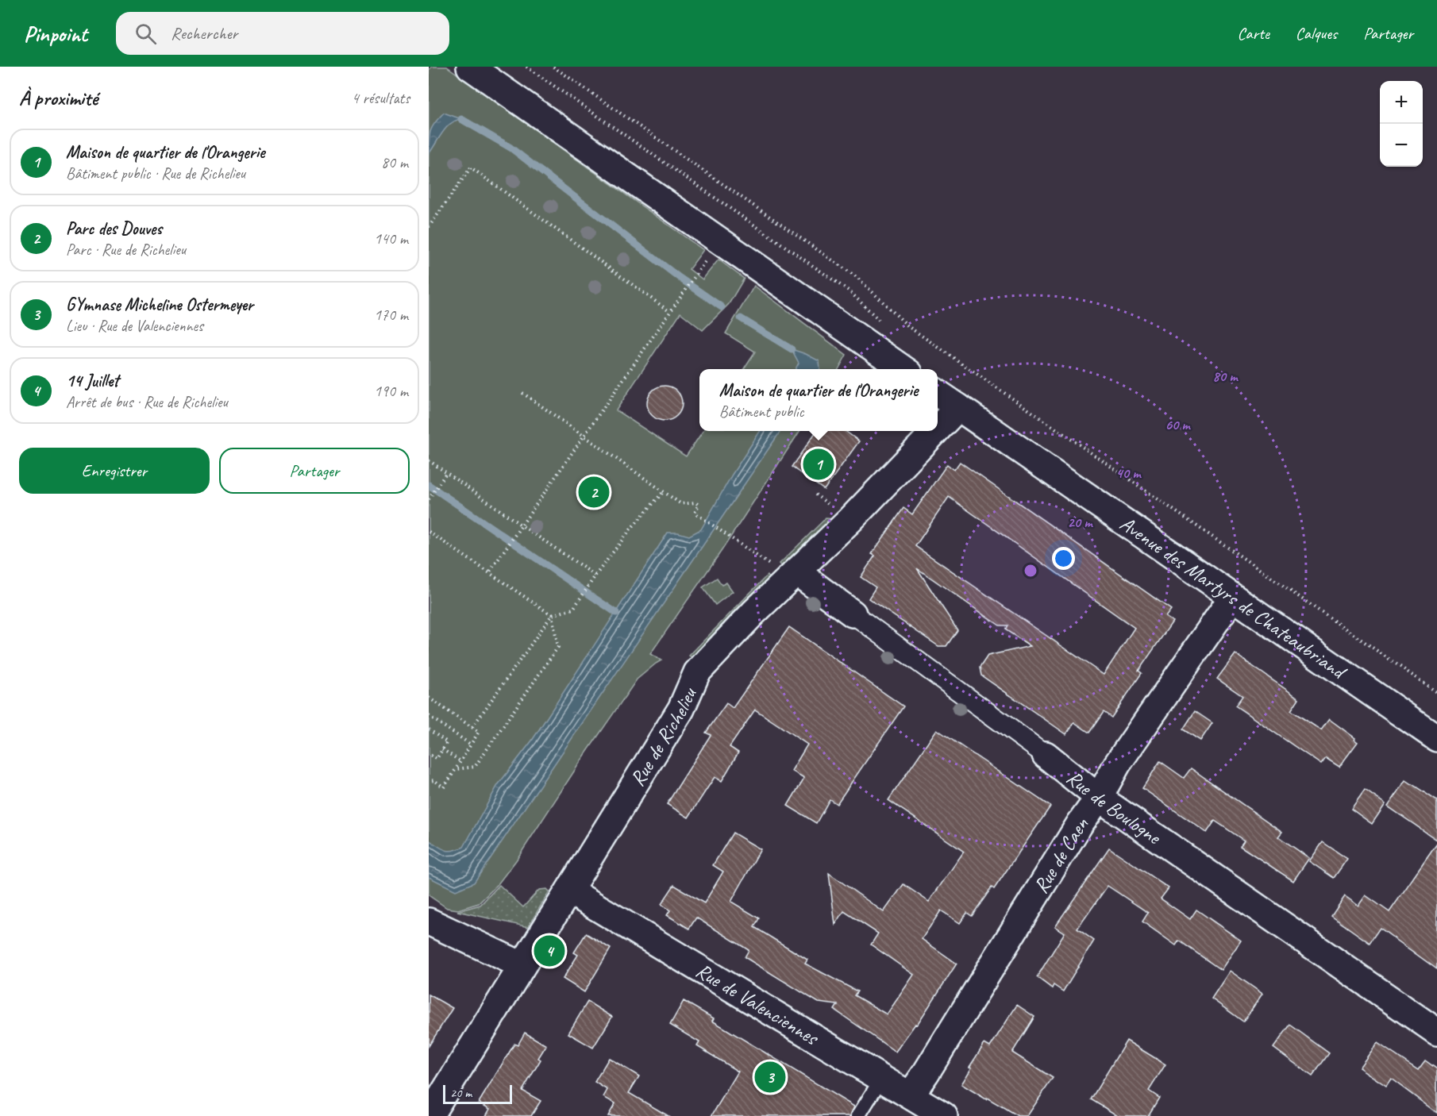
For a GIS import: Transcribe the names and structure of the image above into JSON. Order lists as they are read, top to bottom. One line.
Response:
{"streets":{"street":["Avenue des Martyrs de Chateaubriand","Rue de Richelieu","Rue de Boulogne","Rue de Caen","Rue de Valenciennes"]},"crossings":[["Avenue des Martyrs de Chateaubriand","Rue de Richelieu"],["Avenue des Martyrs de Chateaubriand","Rue de Caen"],["Rue de Richelieu","Rue de Boulogne"],["Rue de Richelieu","Rue de Valenciennes"],["Rue de Boulogne","Rue de Caen"],["Rue de Caen","Rue de Valenciennes"]],"scale_bar":"20 m","page":{"header":"Pinpoint","search":"Rechercher","nav":["Carte","Calques","Partager"],"heading":["À proximité","4 résultats"],"map_buttons":["+","−"],"list":[{"mark":"1","name":"Maison de quartier de l'Orangerie","note":"Bâtiment public · Rue de Richelieu","value":"80 m"},{"mark":"2","name":"Parc des Douves","note":"Parc · Rue de Richelieu","value":"140 m"},{"mark":"3","name":"GYmnase Micheline Ostermeyer","note":"Lieu · Rue de Valenciennes","value":"170 m"},{"mark":"4","name":"14 Juillet","note":"Arrêt de bus · Rue de Richelieu","value":"190 m"}],"popup":["Maison de quartier de l'Orangerie","Bâtiment public"],"buttons":["Enregistrer","Partager"],"pins":["1","2","4","3"],"scale":"20 m"},"rings":["80 m","60 m","40 m","20 m"]}
